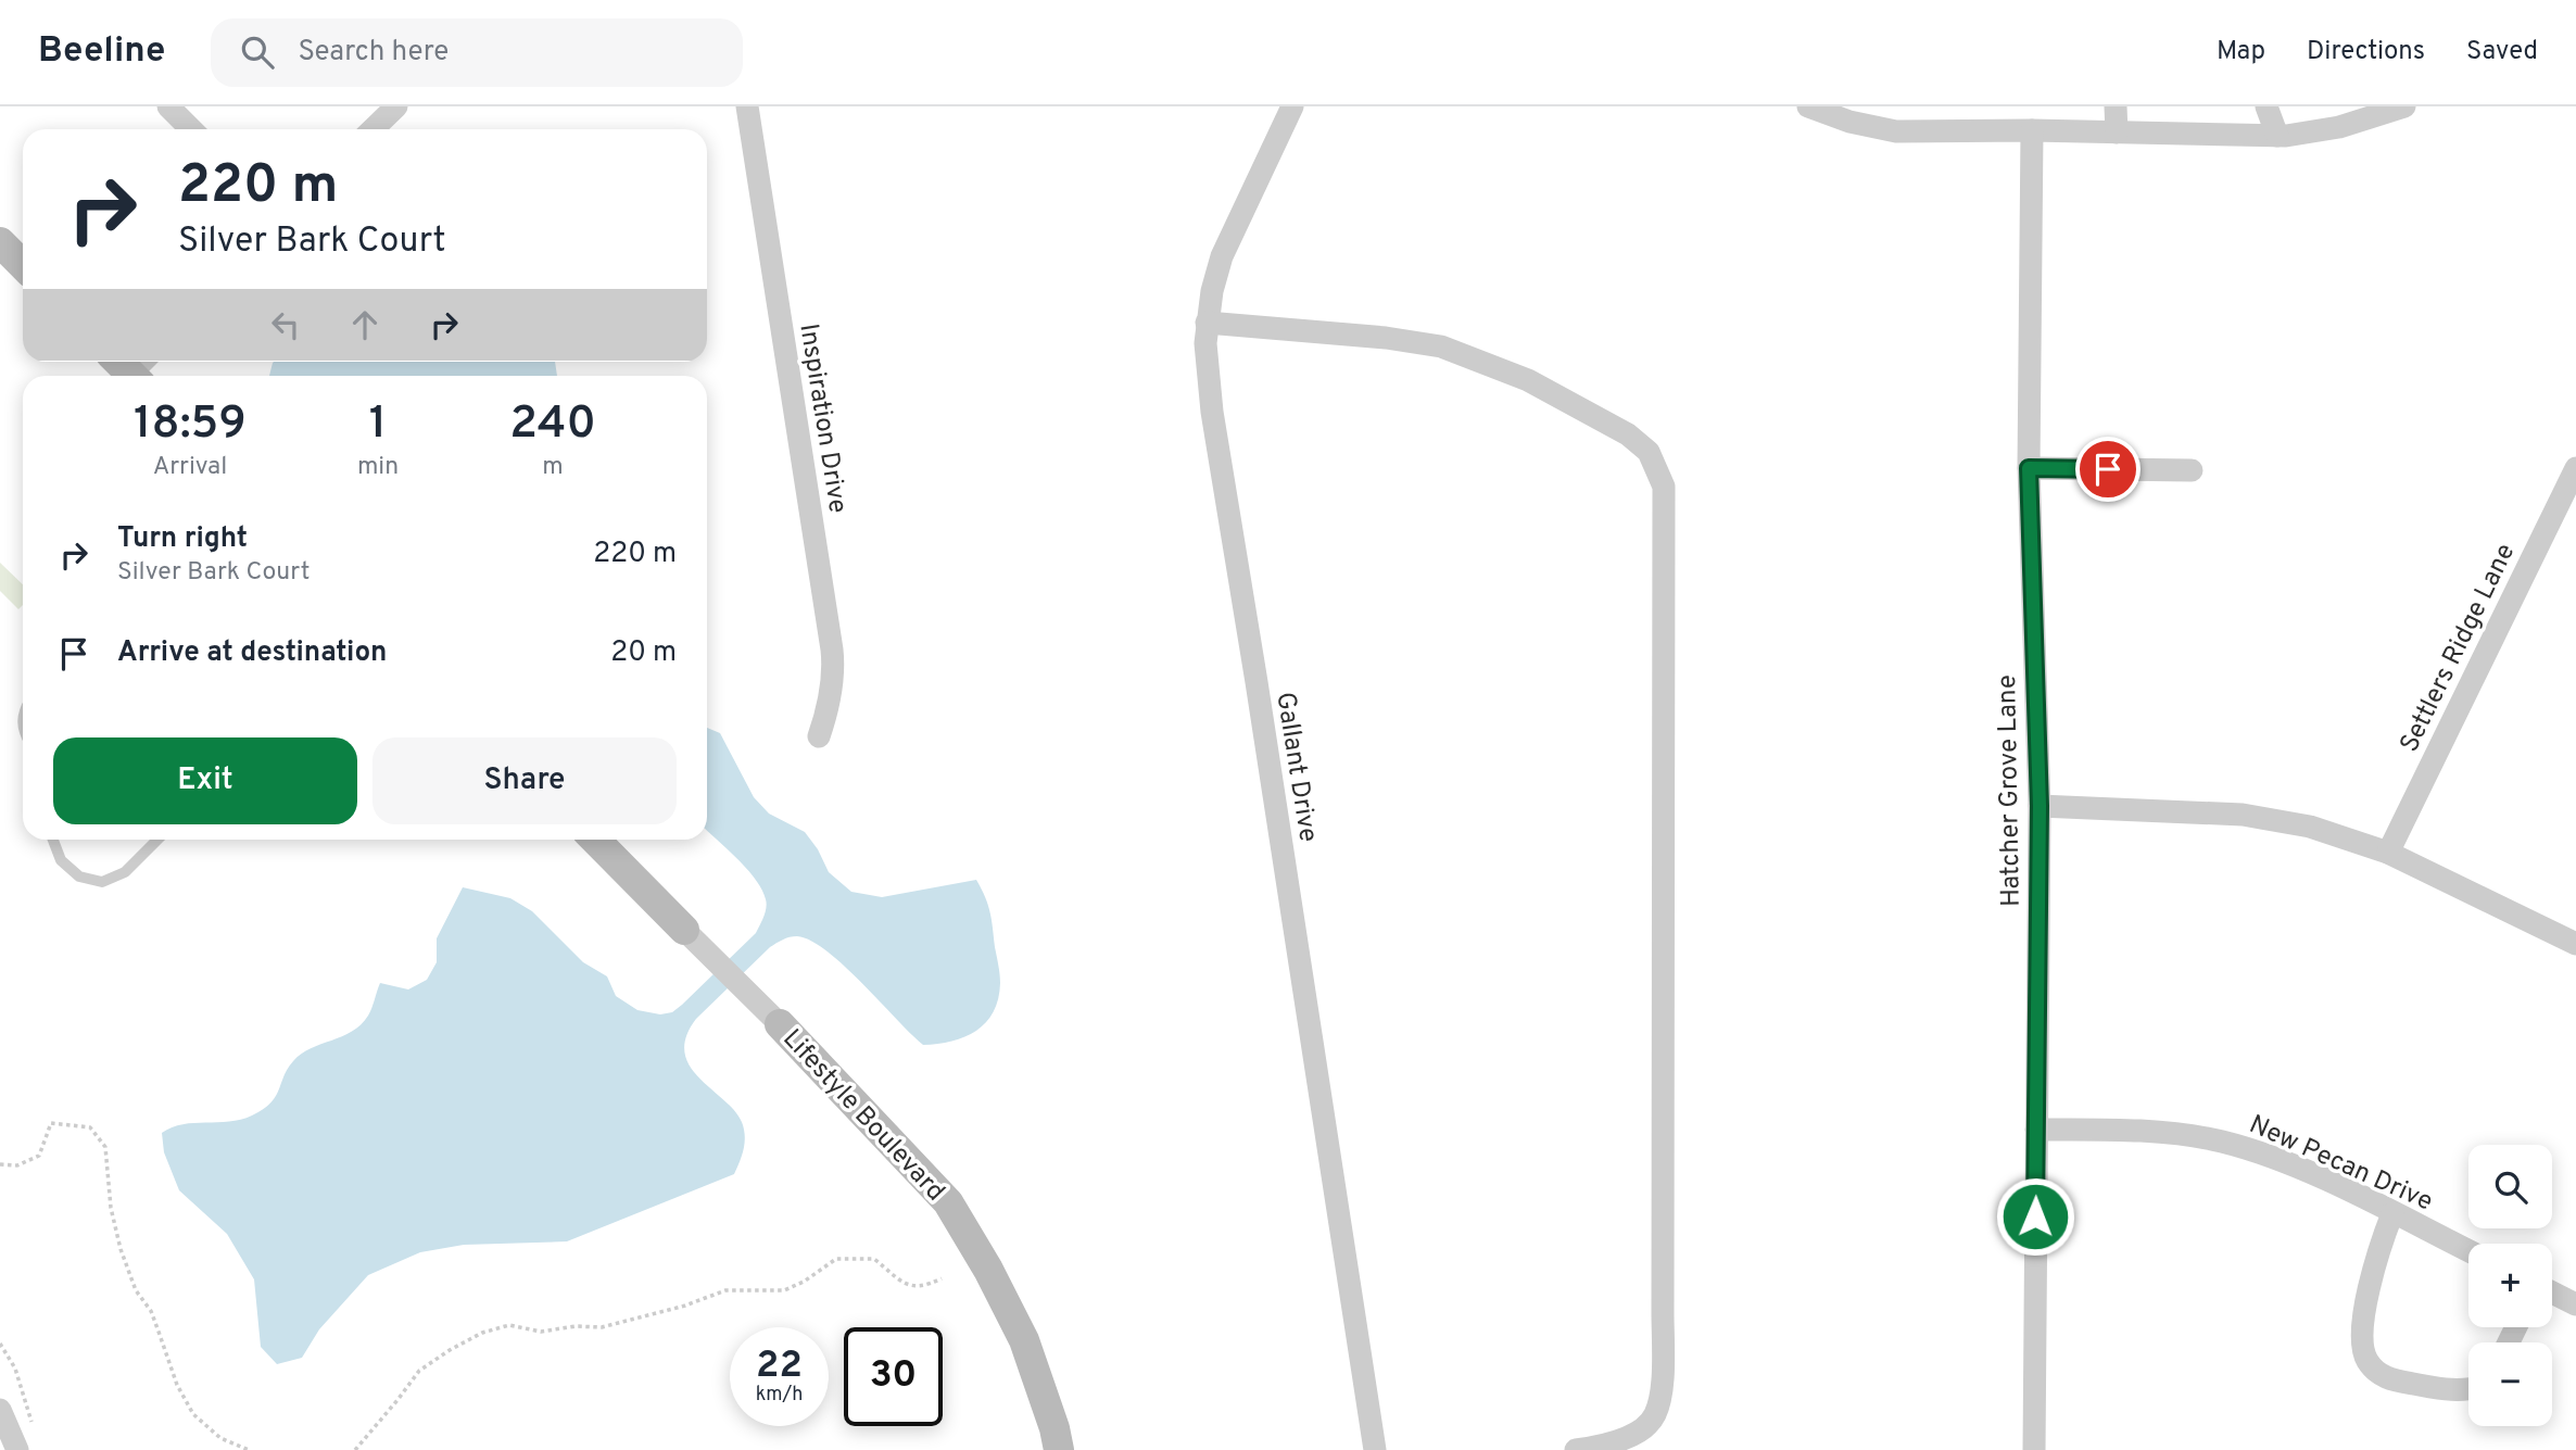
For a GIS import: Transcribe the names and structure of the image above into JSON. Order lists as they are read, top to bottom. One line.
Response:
{"streets":{"street":["Inspiration Drive","Settlers Ridge Lane","Gallant Drive","Hatcher Grove Lane","Lifestyle Boulevard","New Pecan Drive"]},"crossings":[["Hatcher Grove Lane","New Pecan Drive"]],"page":{"header":"Beeline","search":"Search here","nav":["Map","Directions","Saved"],"turn":["220 m","Silver Bark Court"],"eta":["18:59","Arrival","1","min","240","m"],"list":[{"name":"Turn right","note":"Silver Bark Court","value":"220 m"},{"name":"Arrive at destination","value":"20 m"}],"buttons":["Exit","Share"],"map_buttons":["+","−"],"speed":"22 km/h","limit":"30"}}
